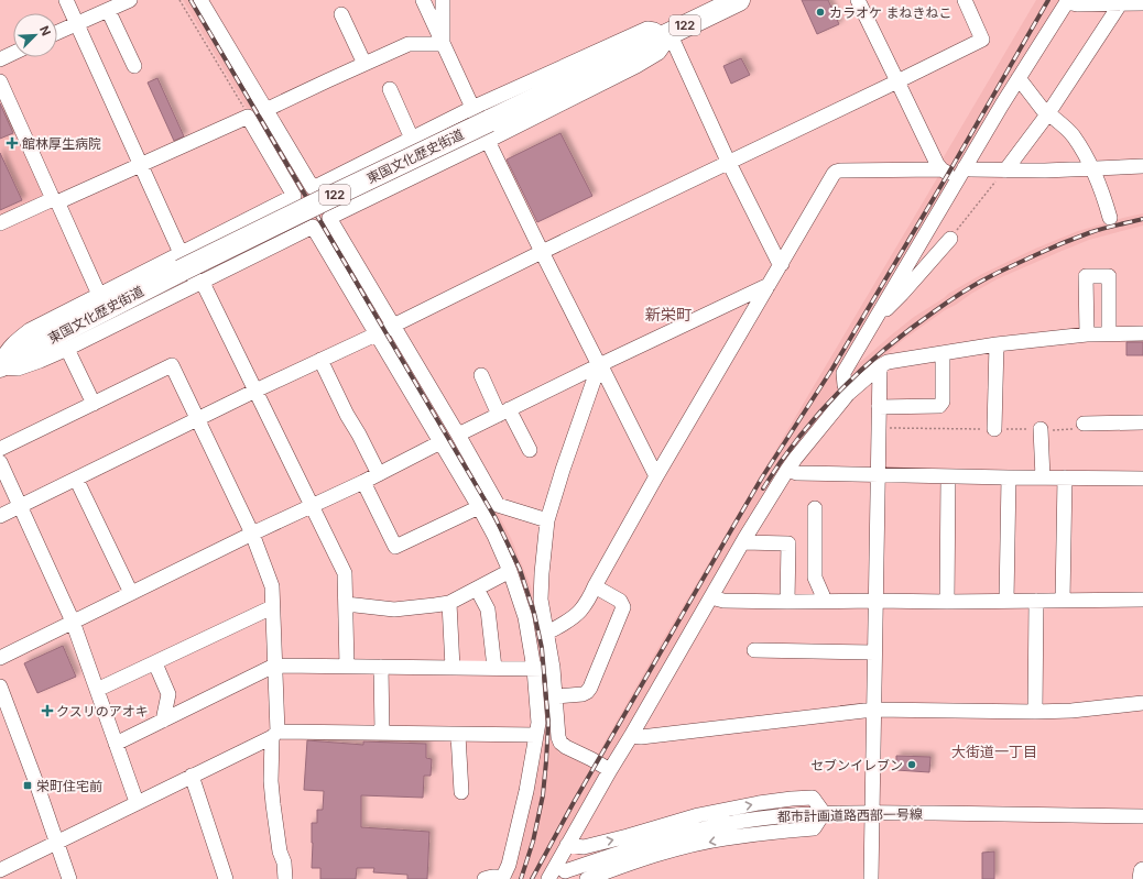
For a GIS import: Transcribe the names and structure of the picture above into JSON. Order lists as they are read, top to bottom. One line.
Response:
{"streets":{"highway":["122","東国文化歴史街道"],"street":["都市計画道路西部一号線"]},"districts":["新栄町","大街道一丁目"],"places":{"other":["カラオケ まねきねこ","セブンイレブン"],"health":["館林厚生病院","クスリのアオキ"],"transit":["栄町住宅前"]},"north":"top right"}
